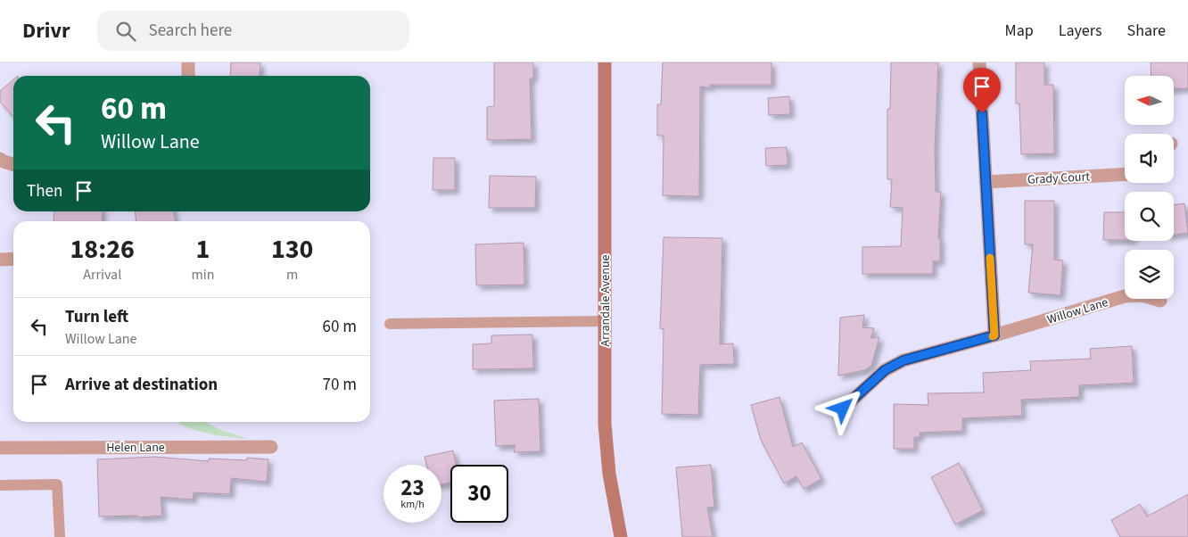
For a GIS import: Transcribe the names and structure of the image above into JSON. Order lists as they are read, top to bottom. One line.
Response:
{"streets":{"street":["Grady Court","Arrandale Avenue","Willow Lane","Helen Lane"]},"north":"left","page":{"header":"Drivr","search":"Search here","nav":["Map","Layers","Share"],"turn":["60 m","Willow Lane"],"then":"Then","eta":["18:26","Arrival","1","min","130","m"],"list":[{"name":"Turn left","note":"Willow Lane","value":"60 m"},{"name":"Arrive at destination","value":"70 m"}],"speed":"23 km/h","limit":"30"}}
